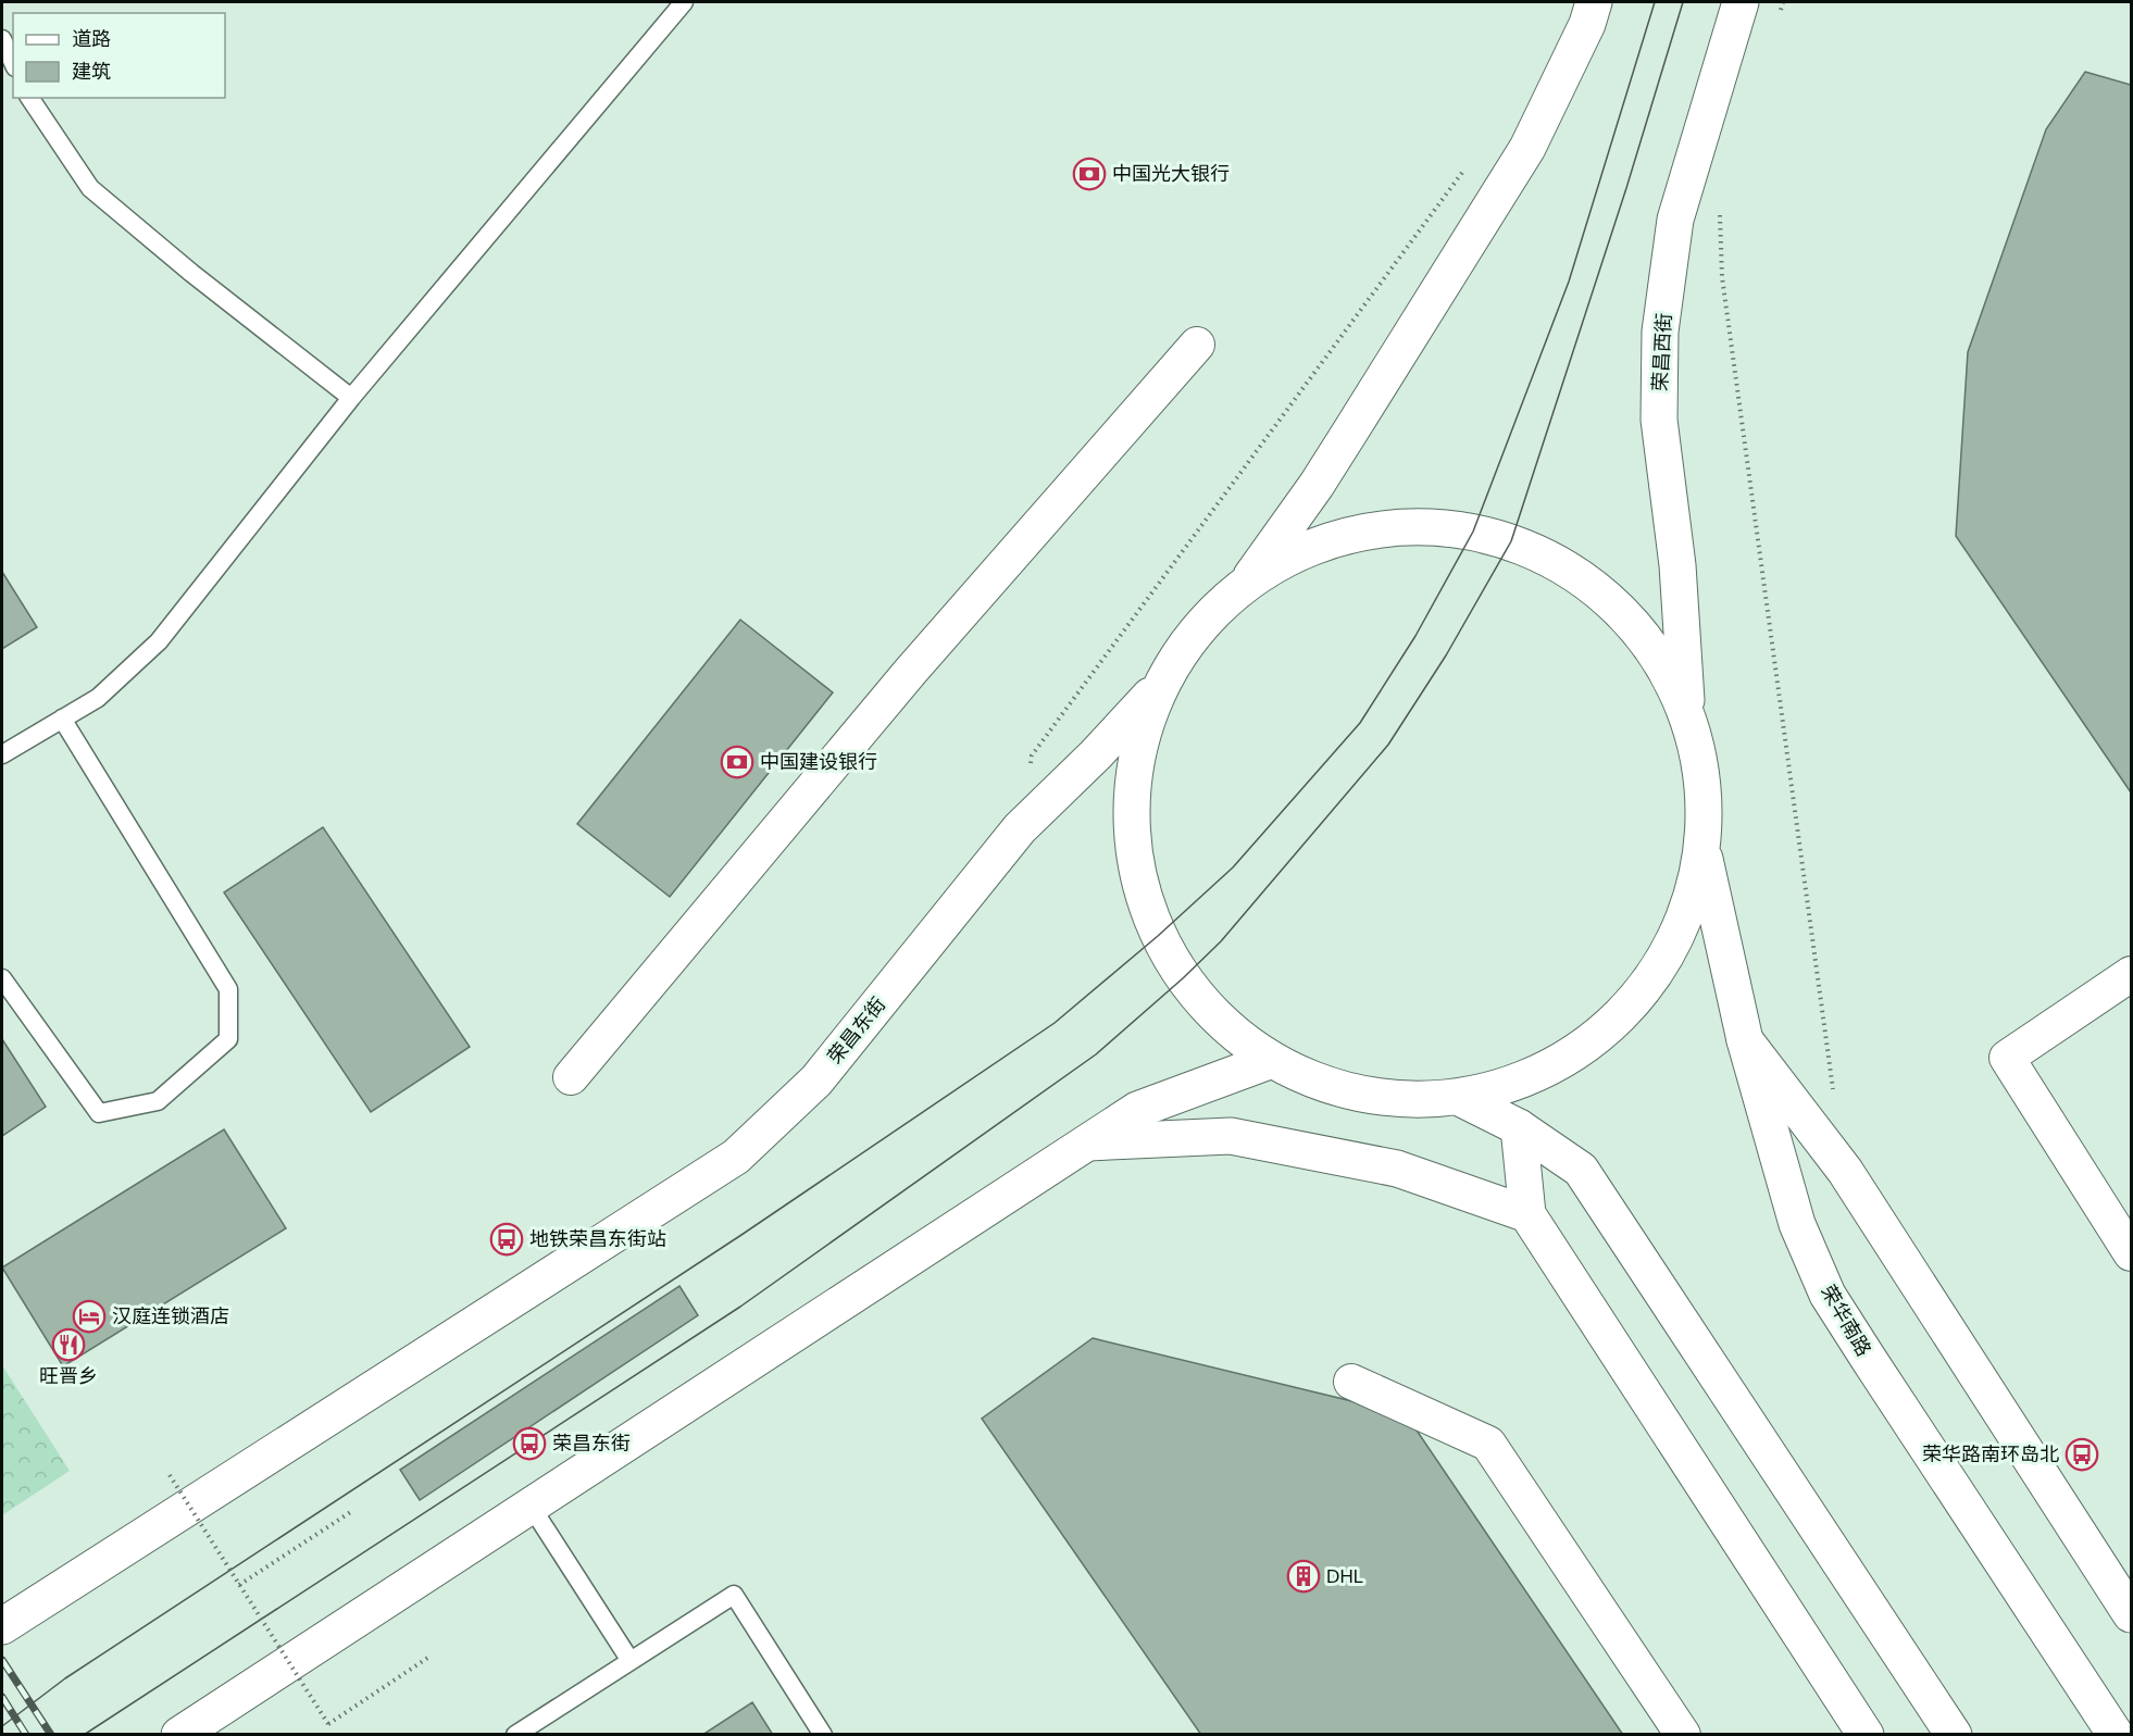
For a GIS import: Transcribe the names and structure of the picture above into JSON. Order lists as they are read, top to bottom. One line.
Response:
{"streets":{"main road":["荣昌西街","荣昌东街","荣华南路"]},"places":{"bank":["中国光大银行","中国建设银行"],"bus stop":["地铁荣昌东街站","荣昌东街","荣华路南环岛北"],"hotel":["汉庭连锁酒店"],"restaurant":["旺晋乡"],"building":["DHL"]},"legend":["道路","建筑"]}
